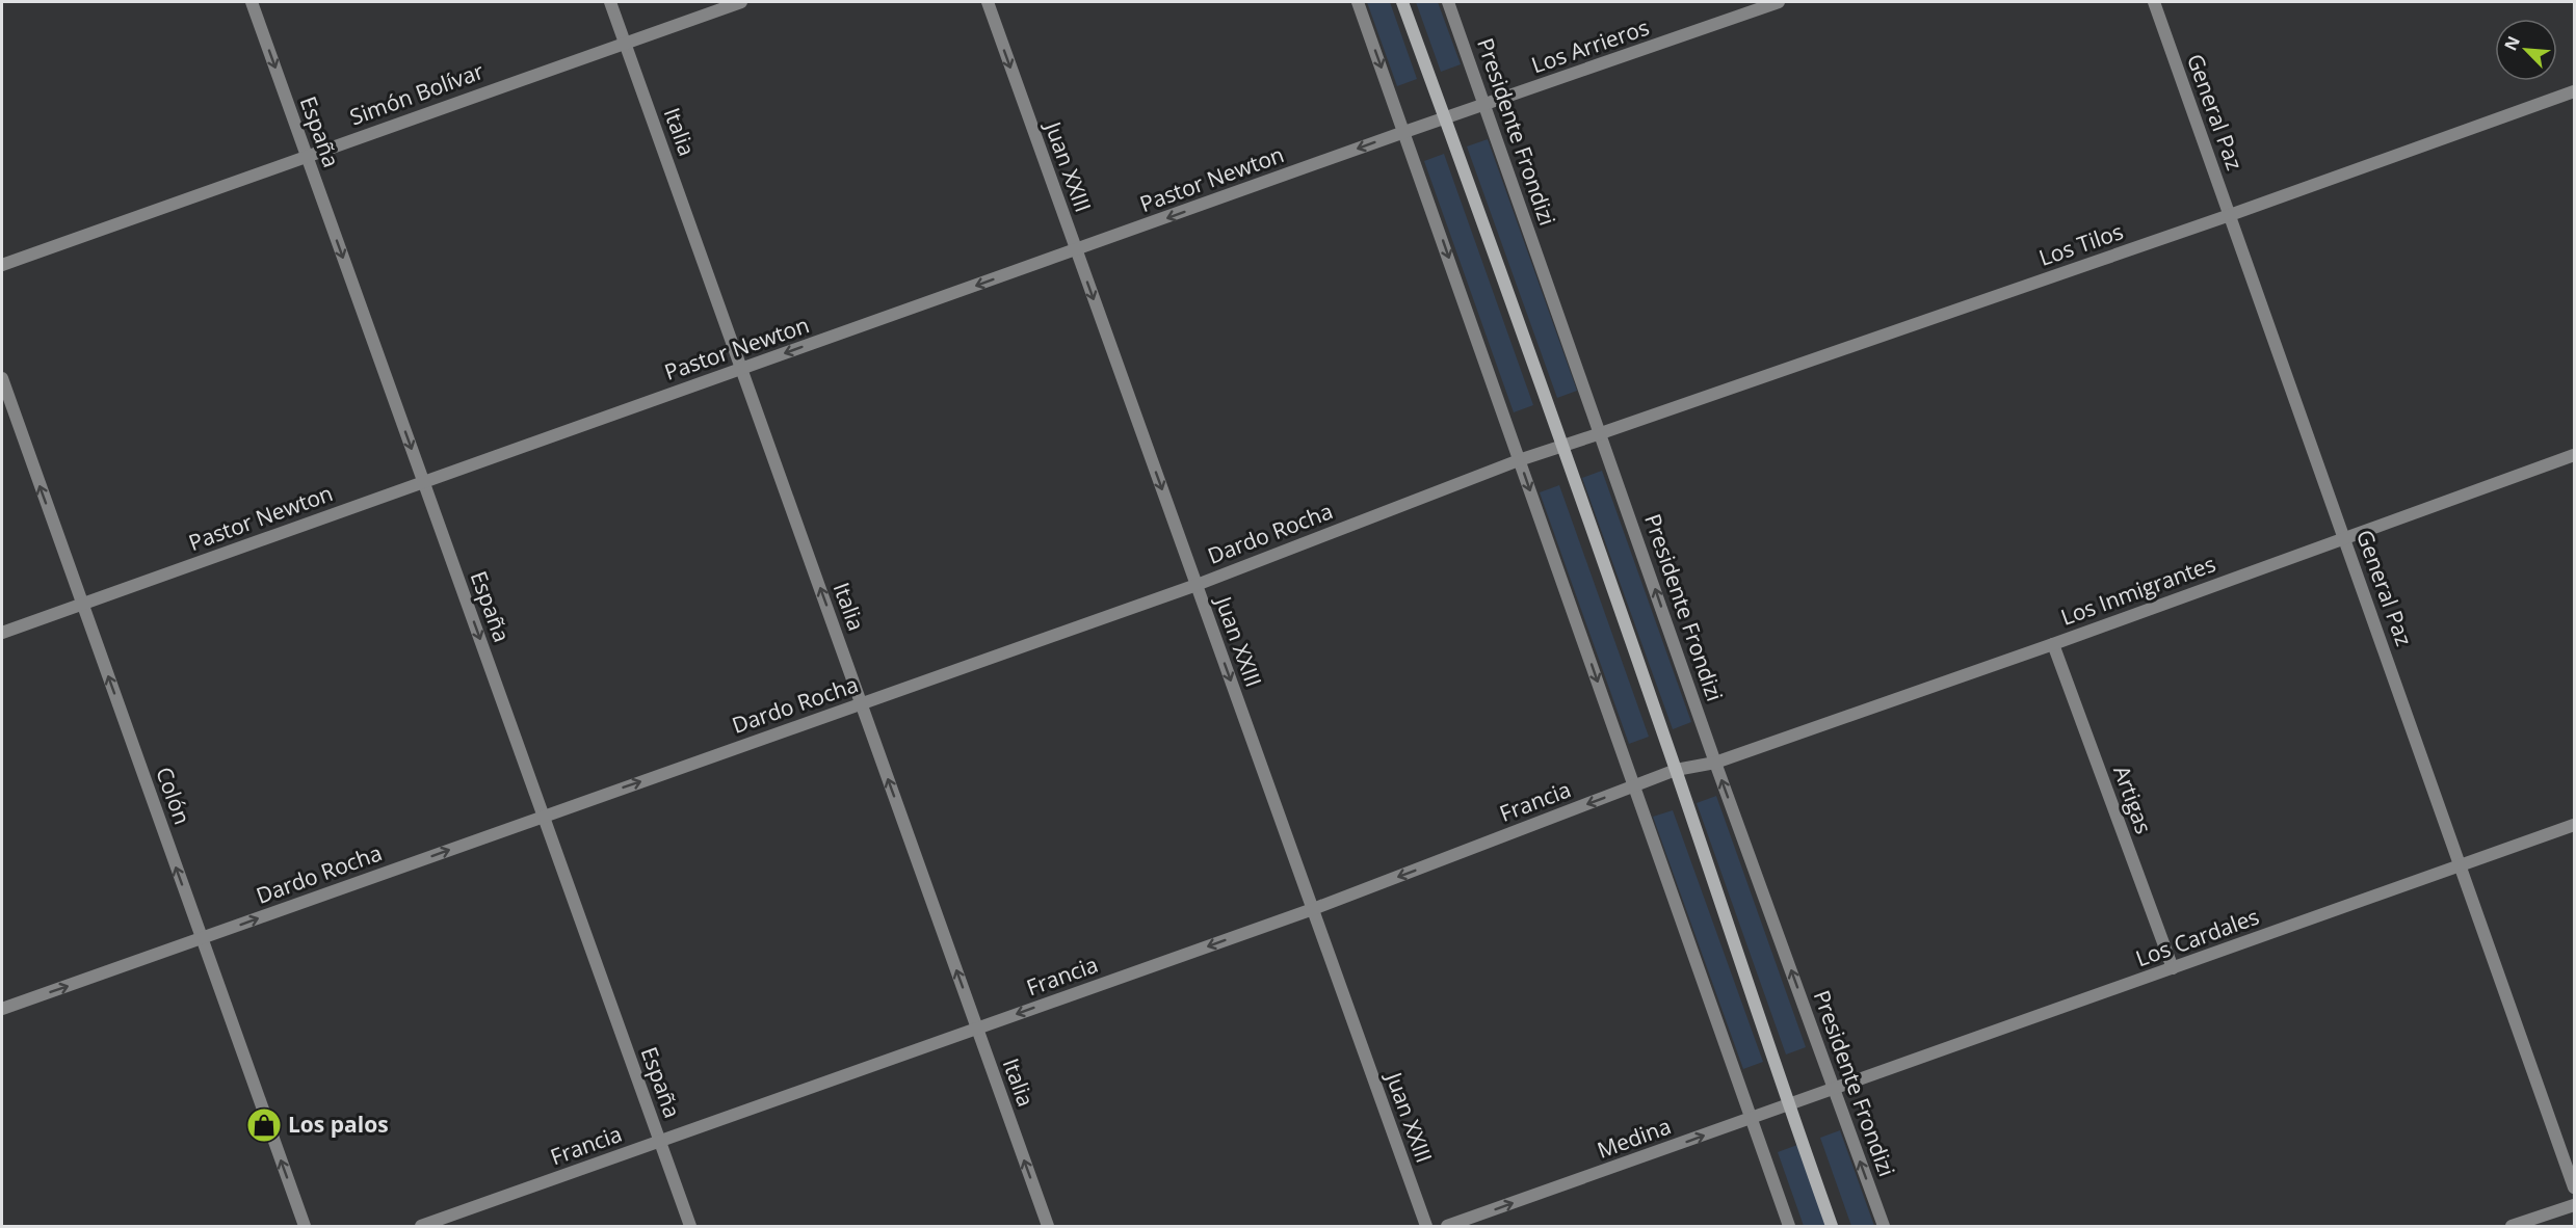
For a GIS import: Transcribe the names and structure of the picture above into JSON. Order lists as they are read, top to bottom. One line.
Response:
{"streets":{"street":["Los Arrieros","Simón Bolívar","General Paz","España","Italia","Presidente Frondizi","Juan XXIII","Pastor Newton","Los Tilos","Dardo Rocha","Los Inmigrantes","Colón","Artigas","Francia","Los Cardales","Medina"]},"crossings":[["Los Arrieros","Presidente Frondizi"],["Los Arrieros","Pastor Newton"],["Simón Bolívar","España"],["Simón Bolívar","Italia"],["General Paz","Los Tilos"],["General Paz","Los Inmigrantes"],["General Paz","Los Cardales"],["España","Pastor Newton"],["España","Dardo Rocha"],["España","Francia"],["Italia","Pastor Newton"],["Italia","Dardo Rocha"],["Italia","Francia"],["Presidente Frondizi","Pastor Newton"],["Presidente Frondizi","Los Tilos"],["Presidente Frondizi","Dardo Rocha"],["Presidente Frondizi","Los Inmigrantes"],["Presidente Frondizi","Francia"],["Presidente Frondizi","Los Cardales"],["Presidente Frondizi","Medina"],["Juan XXIII","Pastor Newton"],["Juan XXIII","Dardo Rocha"],["Juan XXIII","Francia"],["Pastor Newton","Colón"],["Los Tilos","Dardo Rocha"],["Dardo Rocha","Colón"],["Los Inmigrantes","Artigas"],["Los Inmigrantes","Francia"],["Artigas","Los Cardales"],["Los Cardales","Medina"]],"one_way":["España","Italia","Juan XXIII","Pastor Newton","Dardo Rocha","Colón","Francia","Medina"],"places":{"shop":["Los palos"]},"north":"top left"}
